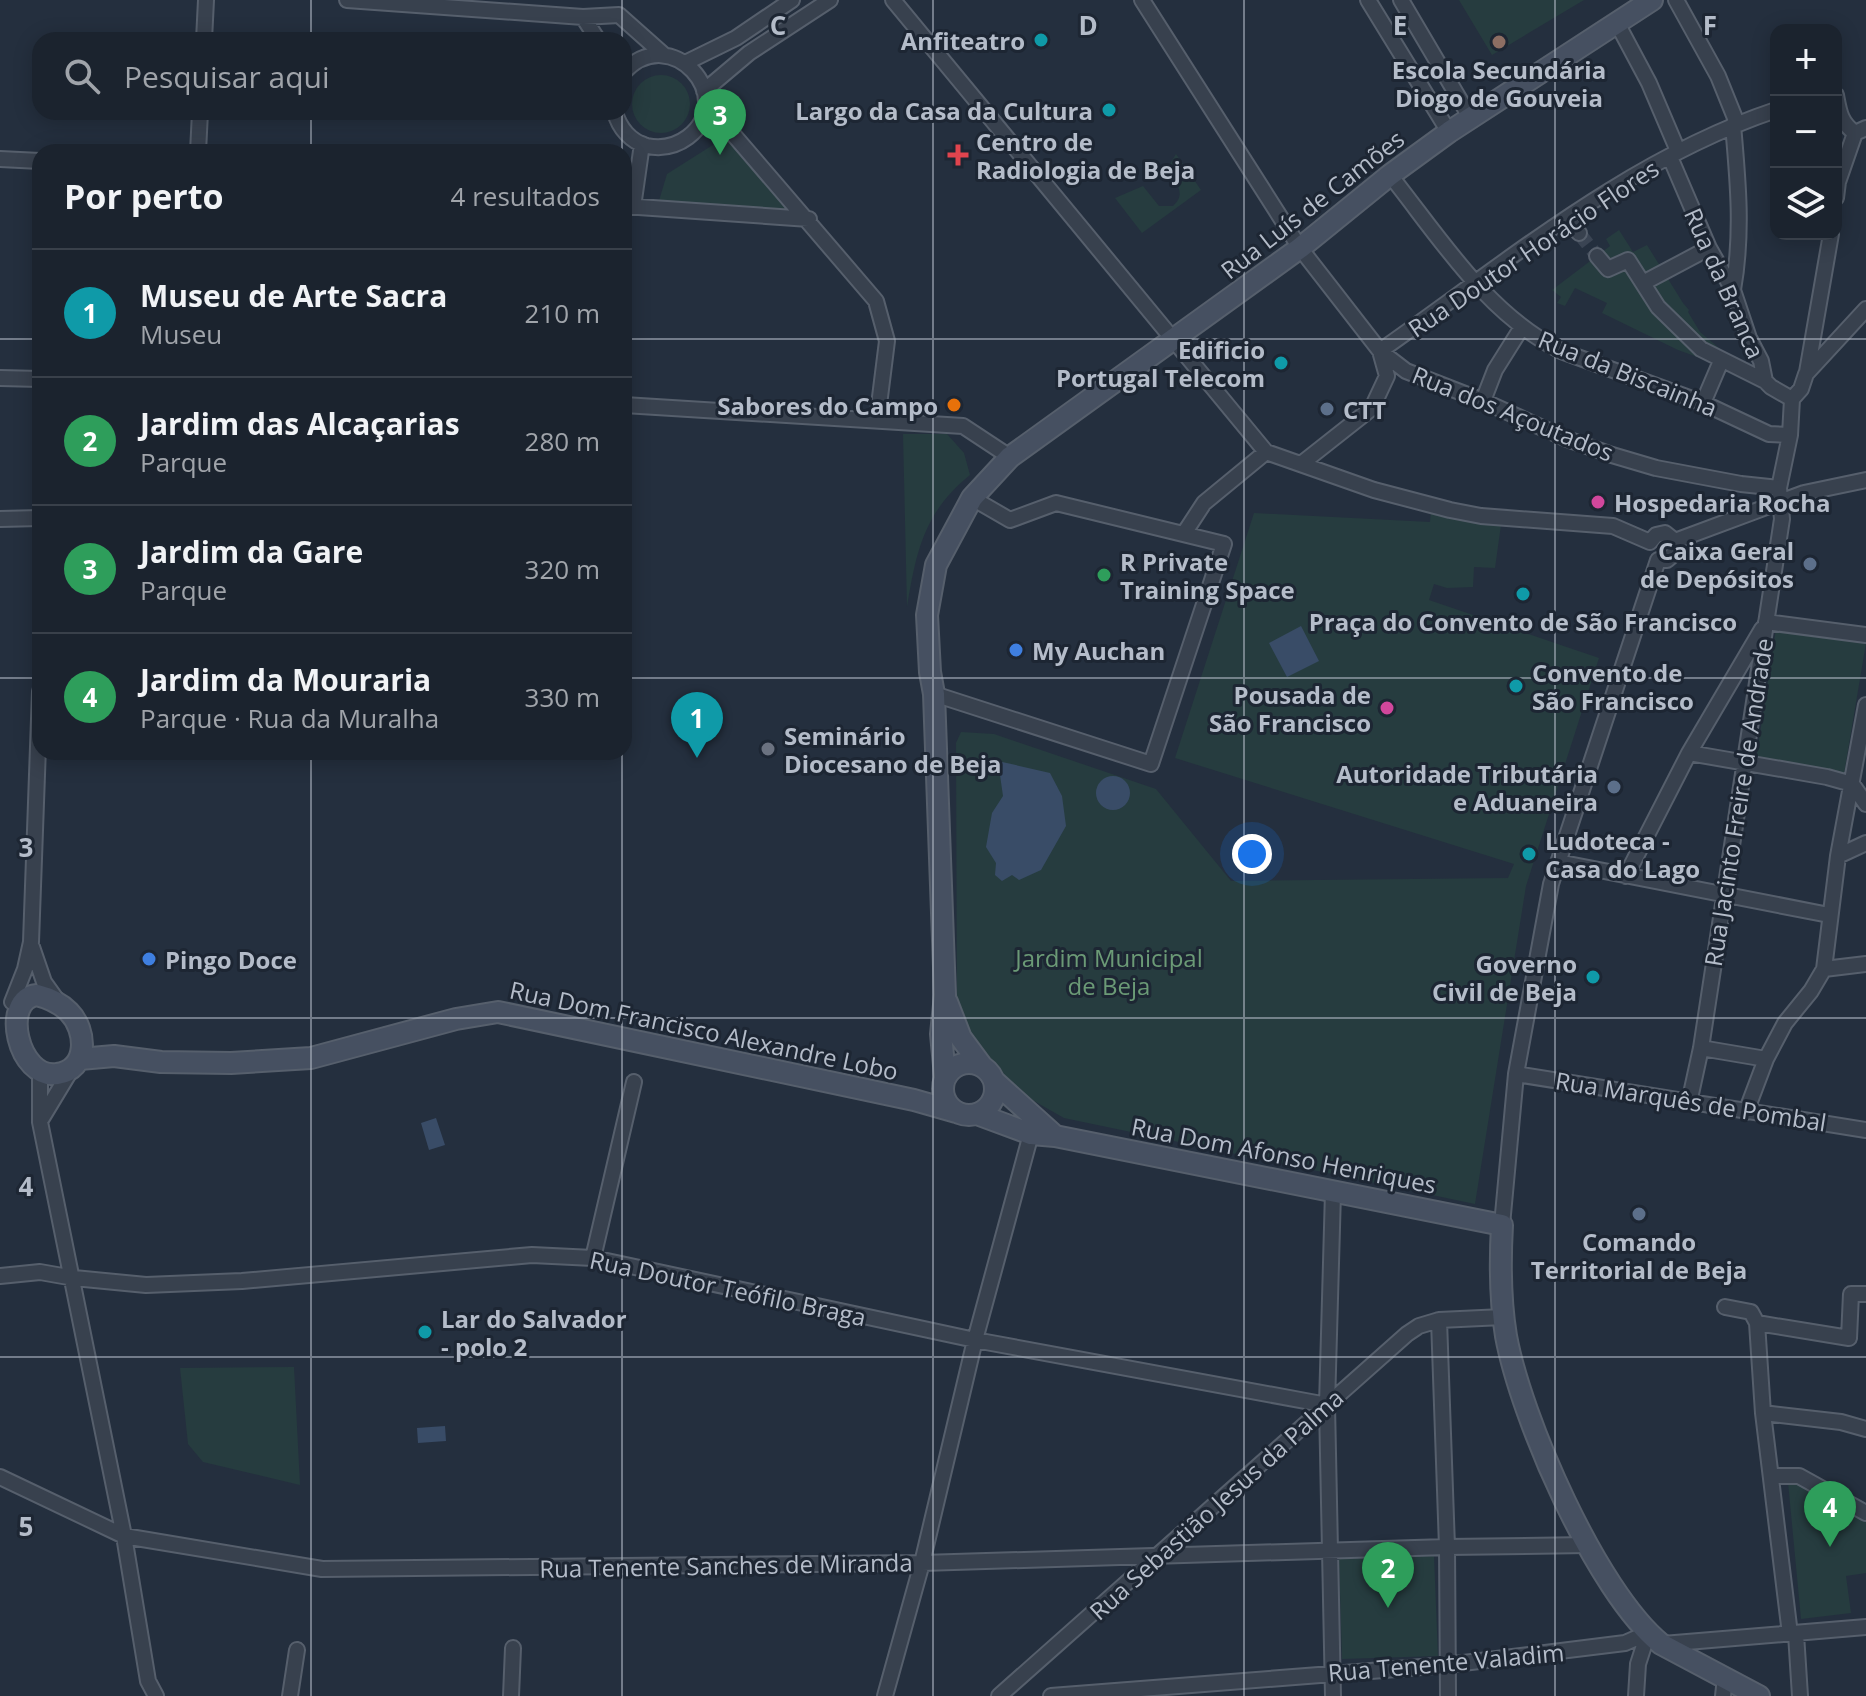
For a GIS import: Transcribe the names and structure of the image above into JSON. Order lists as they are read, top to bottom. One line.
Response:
{"streets":{"main road":["Rua Luís de Camões","Rua Dom Francisco Alexandre Lobo","Rua Dom Afonso Henriques"],"street":["Rua Doutor Horácio Flores","Rua da Branca","Rua da Biscainha","Rua dos Açoutados","Rua Jacinto Freire de Andrade","Rua Marquês de Pombal","Rua Doutor Teófilo Braga","Rua Sebastião Jesus da Palma","Rua Tenente Sanches de Miranda","Rua Tenente Valadim"]},"crossings":[["Rua Luís de Camões","Rua da Branca"],["Rua Luís de Camões","Rua da Biscainha"],["Rua Luís de Camões","Rua dos Açoutados"],["Rua Doutor Horácio Flores","Rua da Branca"],["Rua Doutor Horácio Flores","Rua da Biscainha"],["Rua Doutor Horácio Flores","Rua dos Açoutados"],["Rua da Branca","Rua Jacinto Freire de Andrade"],["Rua da Biscainha","Rua Jacinto Freire de Andrade"],["Rua dos Açoutados","Rua Jacinto Freire de Andrade"],["Rua Jacinto Freire de Andrade","Rua Marquês de Pombal"],["Rua Dom Francisco Alexandre Lobo","Rua Dom Afonso Henriques"],["Rua Doutor Teófilo Braga","Rua Sebastião Jesus da Palma"],["Rua Sebastião Jesus da Palma","Rua Tenente Sanches de Miranda"]],"parks":["Jardim Municipal de Beja"],"places":{"other":["Anfiteatro","Escola Secundária Diogo de Gouveia","Largo da Casa da Cultura","Edificio Portugal Telecom","Sabores do Campo","CTT","Hospedaria Rocha","Caixa Geral de Depósitos","R Private Training Space","Praça do Convento de São Francisco","My Auchan","Convento de São Francisco","Pousada de São Francisco","Seminário Diocesano de Beja","Autoridade Tributária e Aduaneira","Ludoteca - Casa do Lago","Pingo Doce","Governo Civil de Beja","Comando Territorial de Beja","Lar do Salvador - polo 2"],"health":["Centro de Radiologia de Beja"]},"page":{"map_buttons":["+","−"],"search":"Pesquisar aqui","pins":["3","1","4","2"],"heading":["Por perto","4 resultados"],"list":[{"mark":"1","name":"Museu de Arte Sacra","note":"Museu","value":"210 m"},{"mark":"2","name":"Jardim das Alcaçarias","note":"Parque","value":"280 m"},{"mark":"3","name":"Jardim da Gare","note":"Parque","value":"320 m"},{"mark":"4","name":"Jardim da Mouraria","note":"Parque · Rua da Muralha","value":"330 m"}]},"grid":{"columns":["C","D","E","F"],"rows":["3","4","5"]}}
